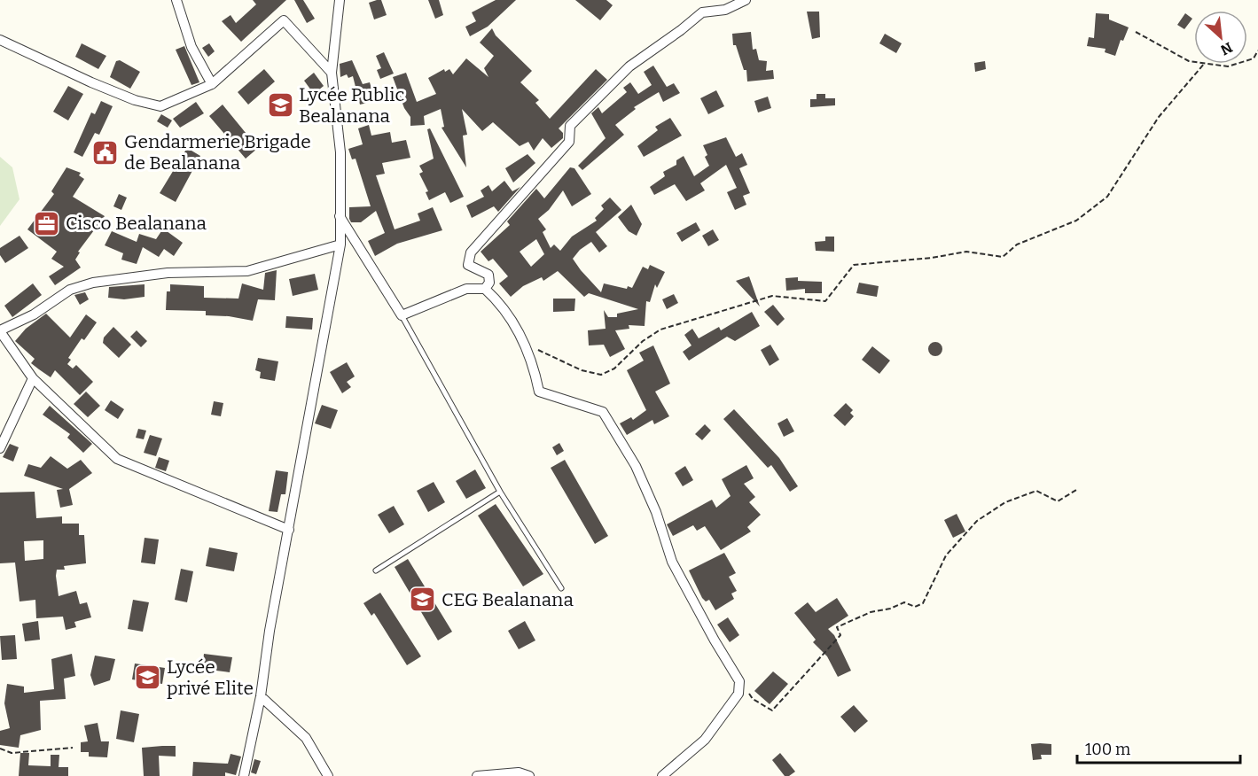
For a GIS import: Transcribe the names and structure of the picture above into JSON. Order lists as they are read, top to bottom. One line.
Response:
{"places":{"school or university":["Lycée Public Bealanana","CEG Bealanana","Lycée privé Elite"],"public building":["Gendarmerie Brigade de Bealanana"],"office":["Cisco Bealanana"]},"scale_bar":"100 m","north":"bottom right"}
